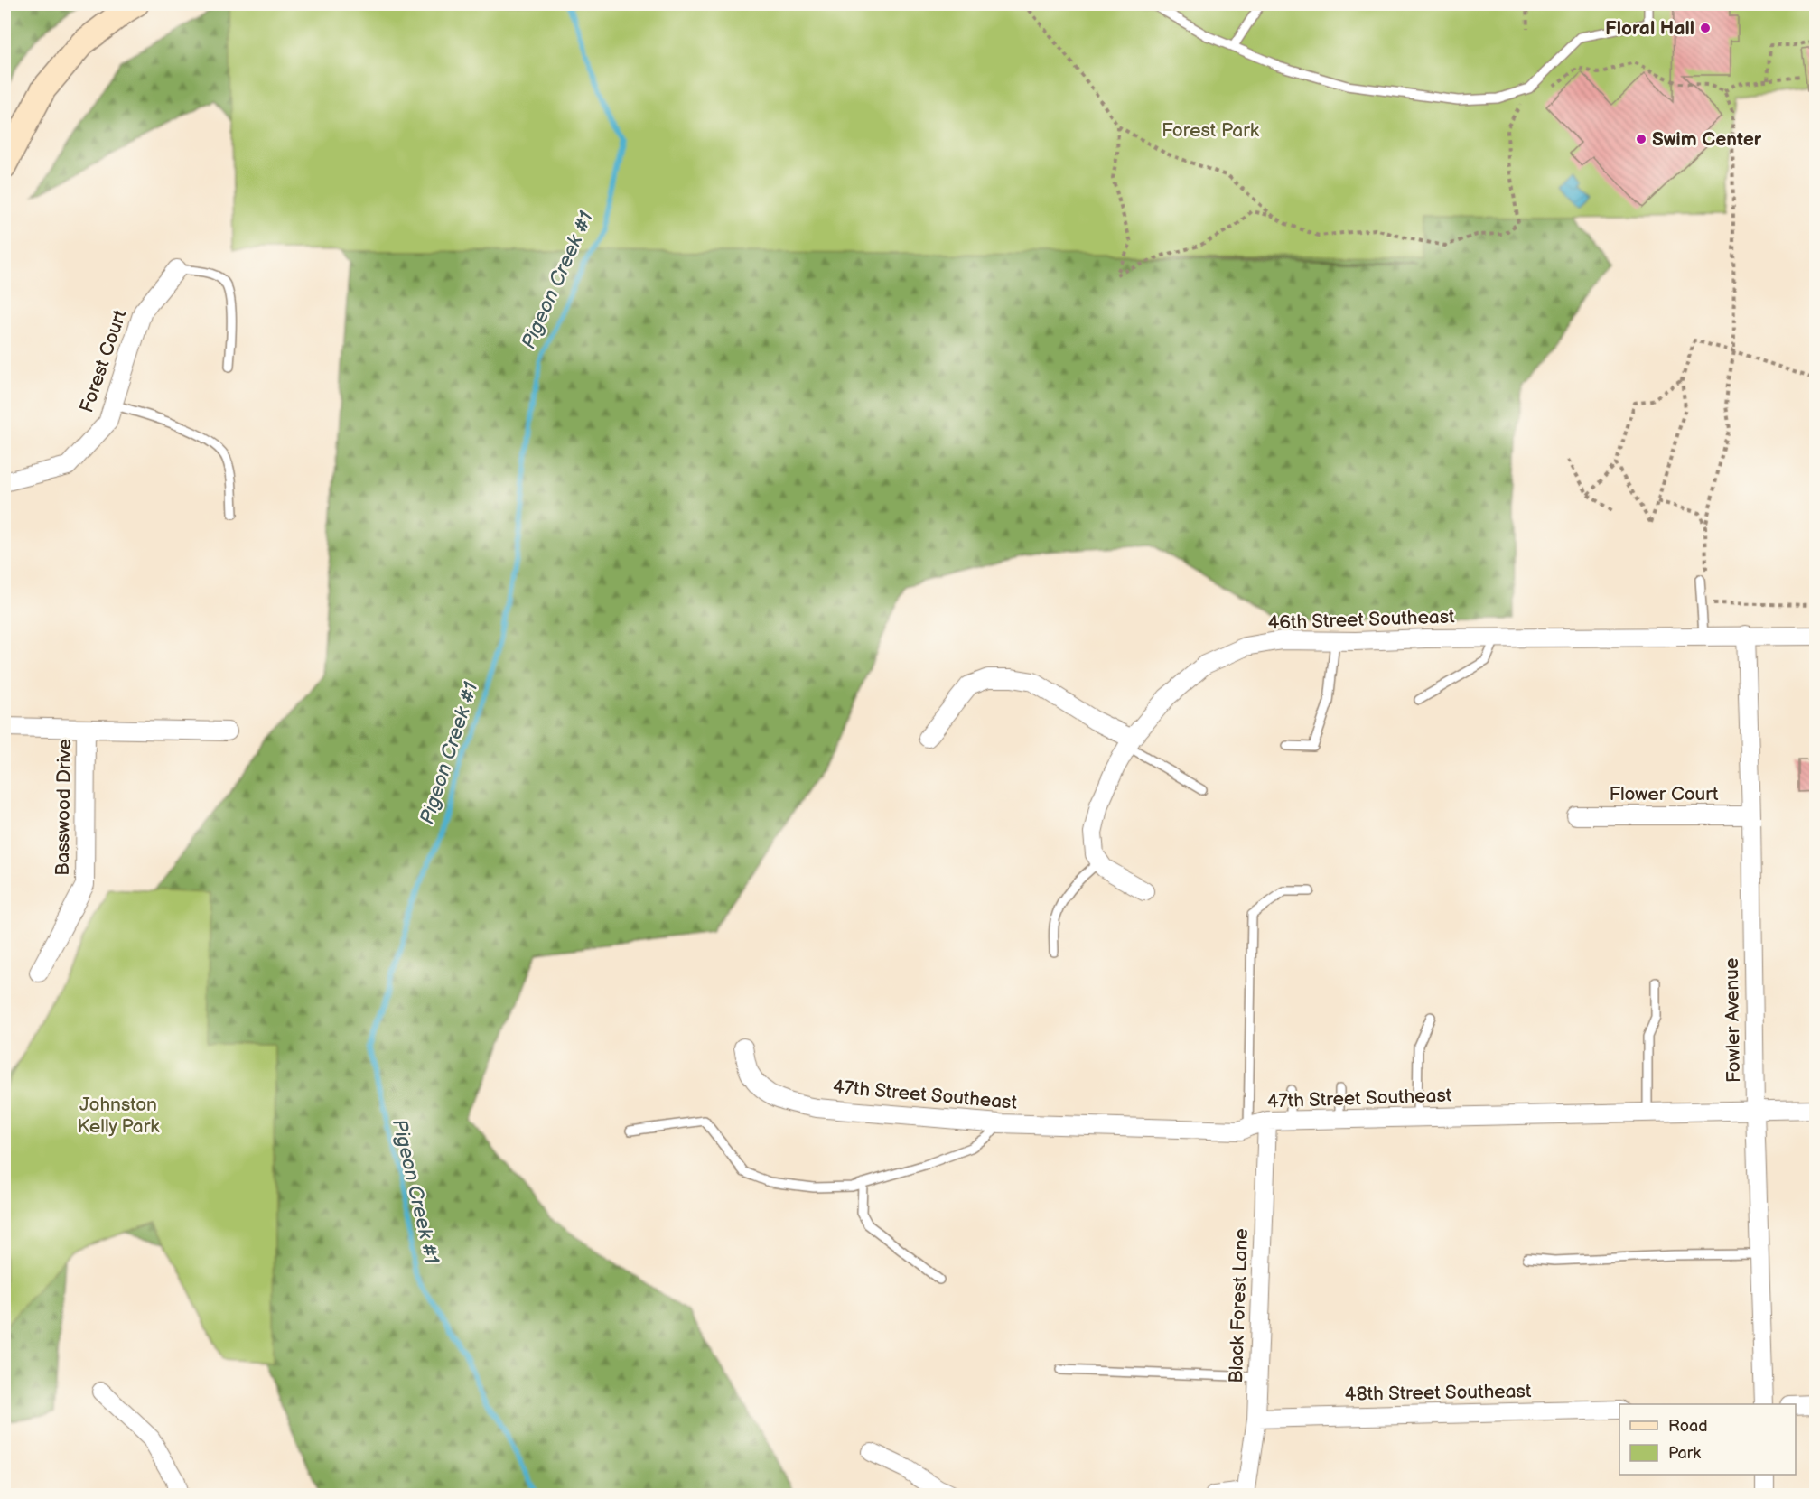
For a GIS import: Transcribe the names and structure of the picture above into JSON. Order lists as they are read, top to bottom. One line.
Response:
{"streets":{"street":["Forest Court","46th Street Southeast","Flower Court","Basswood Drive","Fowler Avenue","47th Street Southeast","Black Forest Lane","48th Street Southeast"]},"crossings":[["46th Street Southeast","Fowler Avenue"],["Flower Court","Fowler Avenue"],["Fowler Avenue","47th Street Southeast"],["47th Street Southeast","Black Forest Lane"],["Black Forest Lane","48th Street Southeast"]],"water":["Pigeon Creek #1"],"parks":["Forest Park","Johnston Kelly Park"],"places":["Floral Hall","Swim Center"],"legend":["Road","Park"]}
